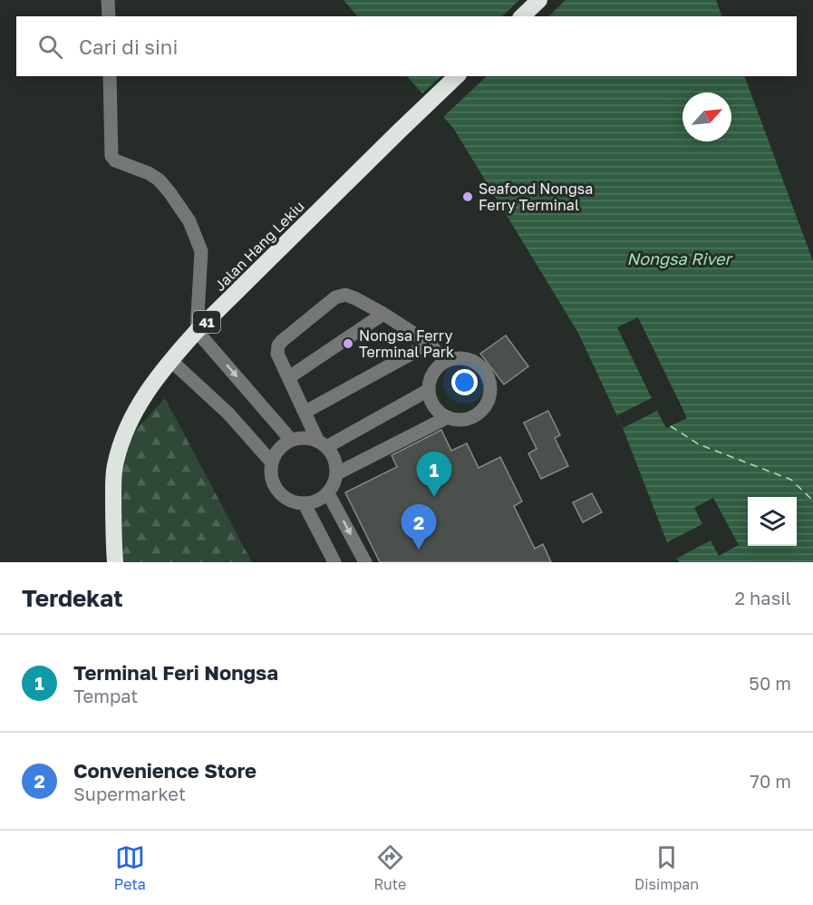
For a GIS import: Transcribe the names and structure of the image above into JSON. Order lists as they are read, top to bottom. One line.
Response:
{"streets":{"highway":["Jalan Hang Lekiu","41"]},"water":["Nongsa River"],"places":["Seafood Nongsa Ferry Terminal","Nongsa Ferry Terminal Park"],"north":"top right","page":{"search":"Cari di sini","pins":["1","2"],"heading":["Terdekat","2 hasil"],"list":[{"mark":"1","name":"Terminal Feri Nongsa","note":"Tempat","value":"50 m"},{"mark":"2","name":"Convenience Store","note":"Supermarket","value":"70 m"}],"nav":["Peta","Rute","Disimpan"]}}
